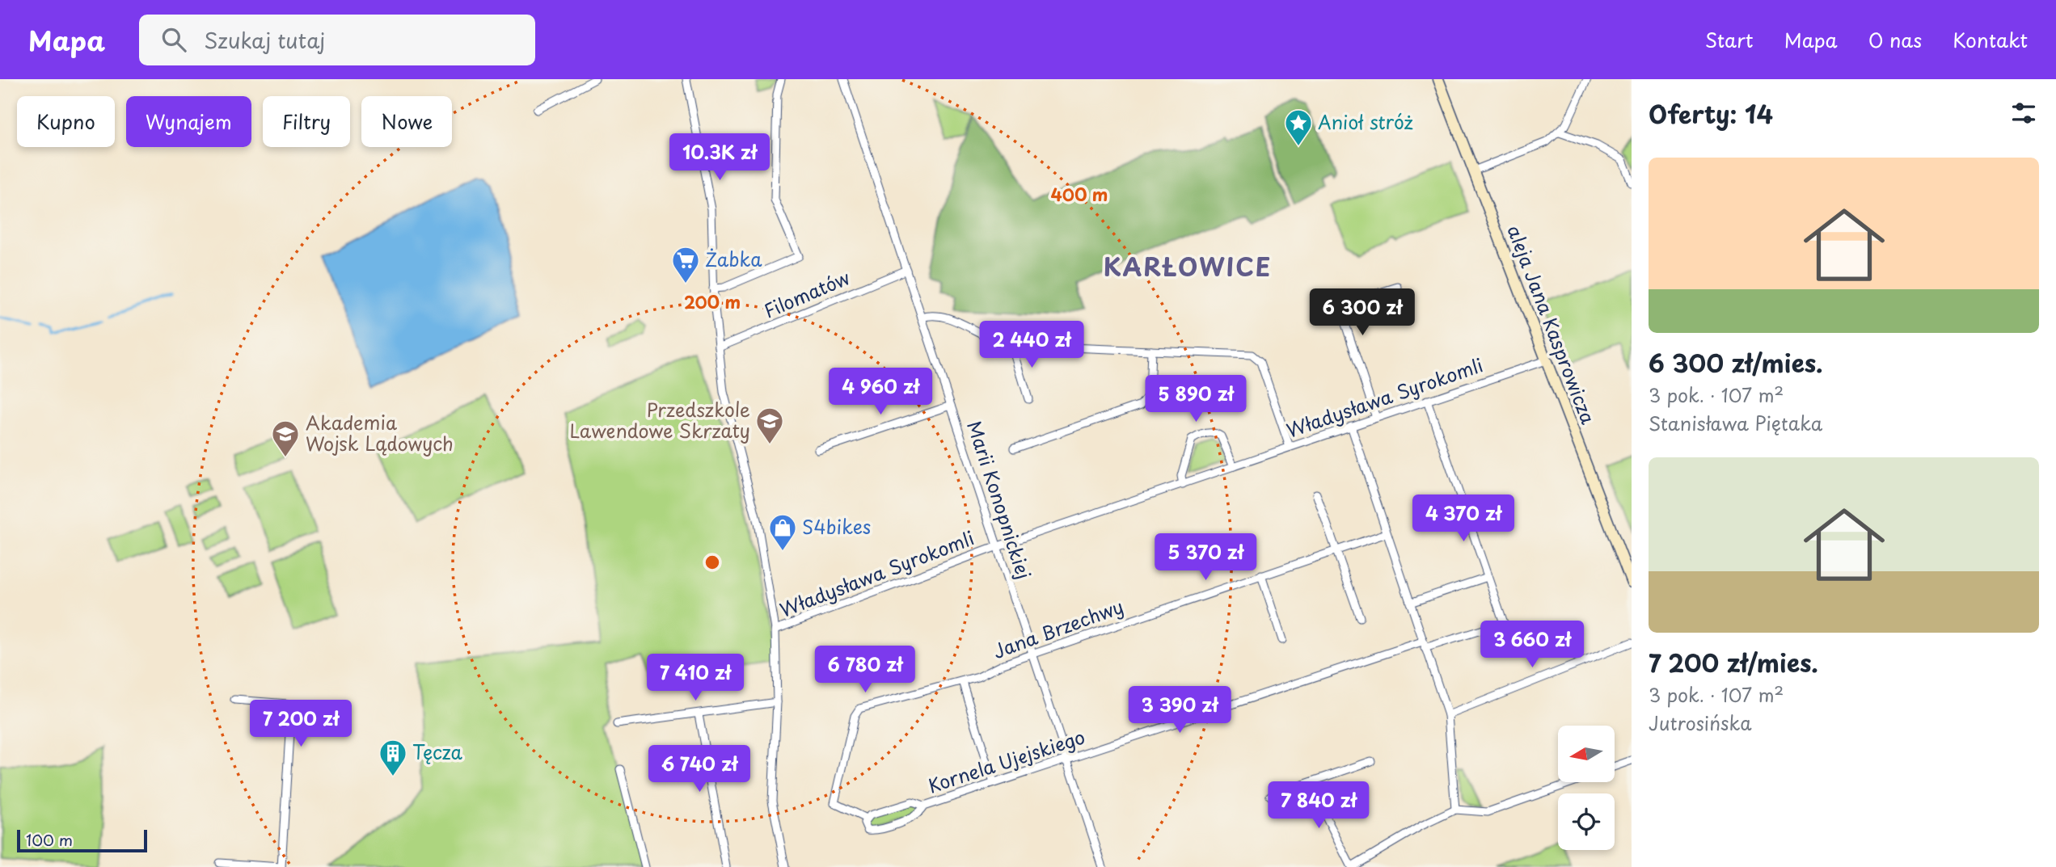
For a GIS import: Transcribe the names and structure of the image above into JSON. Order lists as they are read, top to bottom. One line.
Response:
{"streets":{"street":["Filomatów","aleja Jana Kasprowicza","Władysława Syrokomli","Marii Konopnickiej","Jana Brzechwy","Kornela Ujejskiego"]},"crossings":[["Filomatów","Marii Konopnickiej"],["aleja Jana Kasprowicza","Władysława Syrokomli"],["Władysława Syrokomli","Marii Konopnickiej"],["Marii Konopnickiej","Jana Brzechwy"],["Marii Konopnickiej","Kornela Ujejskiego"],["Jana Brzechwy","Kornela Ujejskiego"]],"districts":["KARŁOWICE"],"places":{"place":["Anioł stróż"],"supermarket":["Żabka"],"school or university":["Przedszkole Lawendowe Skrzaty","Akademia Wojsk Lądowych"],"shop":["S4bikes"],"building":["Tęcza"]},"scale_bar":"100 m","north":"left","page":{"header":"Mapa","search":"Szukaj tutaj","nav":["Start","Mapa","O nas","Kontakt"],"heading":"Oferty: 14","chip":["Kupno","Wynajem","Filtry","Nowe"],"price":["10.3K zł","6 300 zł","2 440 zł","4 960 zł","5 890 zł","4 370 zł","5 370 zł","3 660 zł","6 780 zł","7 410 zł","3 390 zł","7 200 zł","6 740 zł","7 840 zł"],"list":[{"name":"6 300 zł/mies.","note":"3 pok. · 107 m² · Stanisława Piętaka"},{"name":"7 200 zł/mies.","note":"3 pok. · 107 m² · Jutrosińska"}],"scale":"100 m"},"rings":["400 m","200 m"]}
